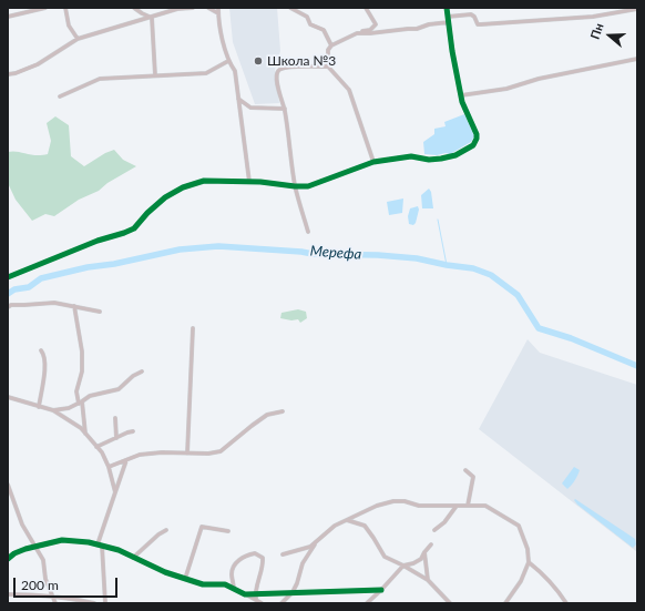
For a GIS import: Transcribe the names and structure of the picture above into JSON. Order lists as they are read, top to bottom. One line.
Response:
{"water":["Мерефа"],"places":["Школа №3"],"scale_bar":"200 m","north":"left"}
